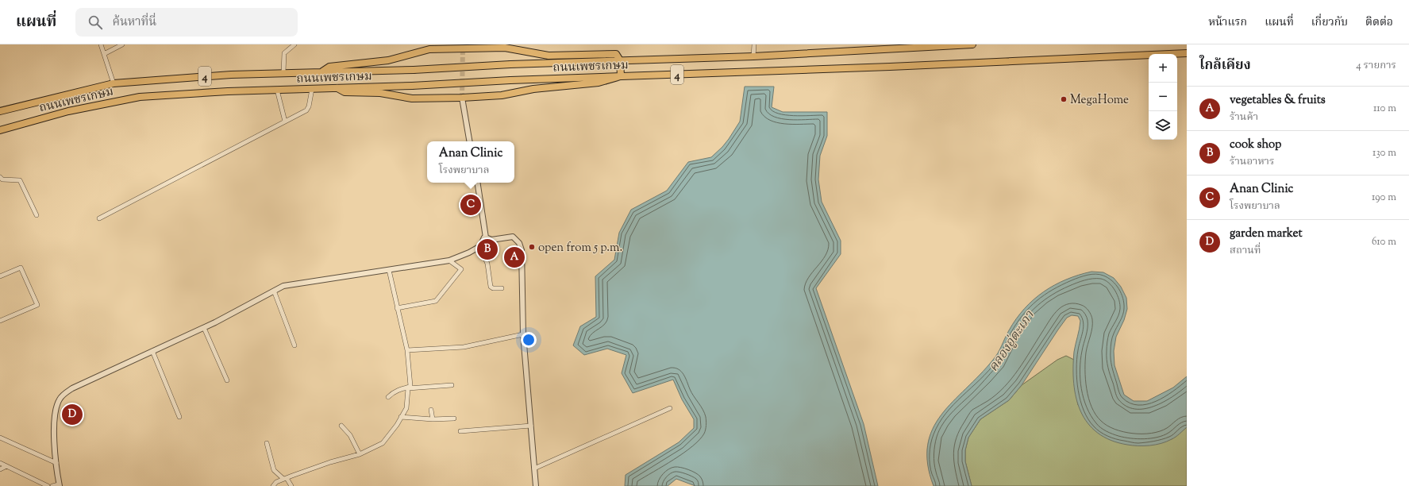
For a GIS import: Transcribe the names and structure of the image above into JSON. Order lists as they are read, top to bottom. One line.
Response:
{"streets":{"highway":["ถนนเพชรเกษม","4"]},"water":["คลองอู่ตะเภา"],"places":["MegaHome","open from 5 p.m."],"page":{"header":"แผนที่","search":"ค้นหาที่นี่","nav":["หน้าแรก","แผนที่","เกี่ยวกับ","ติดต่อ"],"heading":["ใกล้เคียง","4 รายการ"],"map_buttons":["+","−"],"list":[{"mark":"A","name":"vegetables & fruits","note":"ร้านค้า","value":"110 m"},{"mark":"B","name":"cook shop","note":"ร้านอาหาร","value":"130 m"},{"mark":"C","name":"Anan Clinic","note":"โรงพยาบาล","value":"190 m"},{"mark":"D","name":"garden market","note":"สถานที่","value":"610 m"}],"popup":["Anan Clinic","โรงพยาบาล"],"pins":["C","B","A","D"]}}
